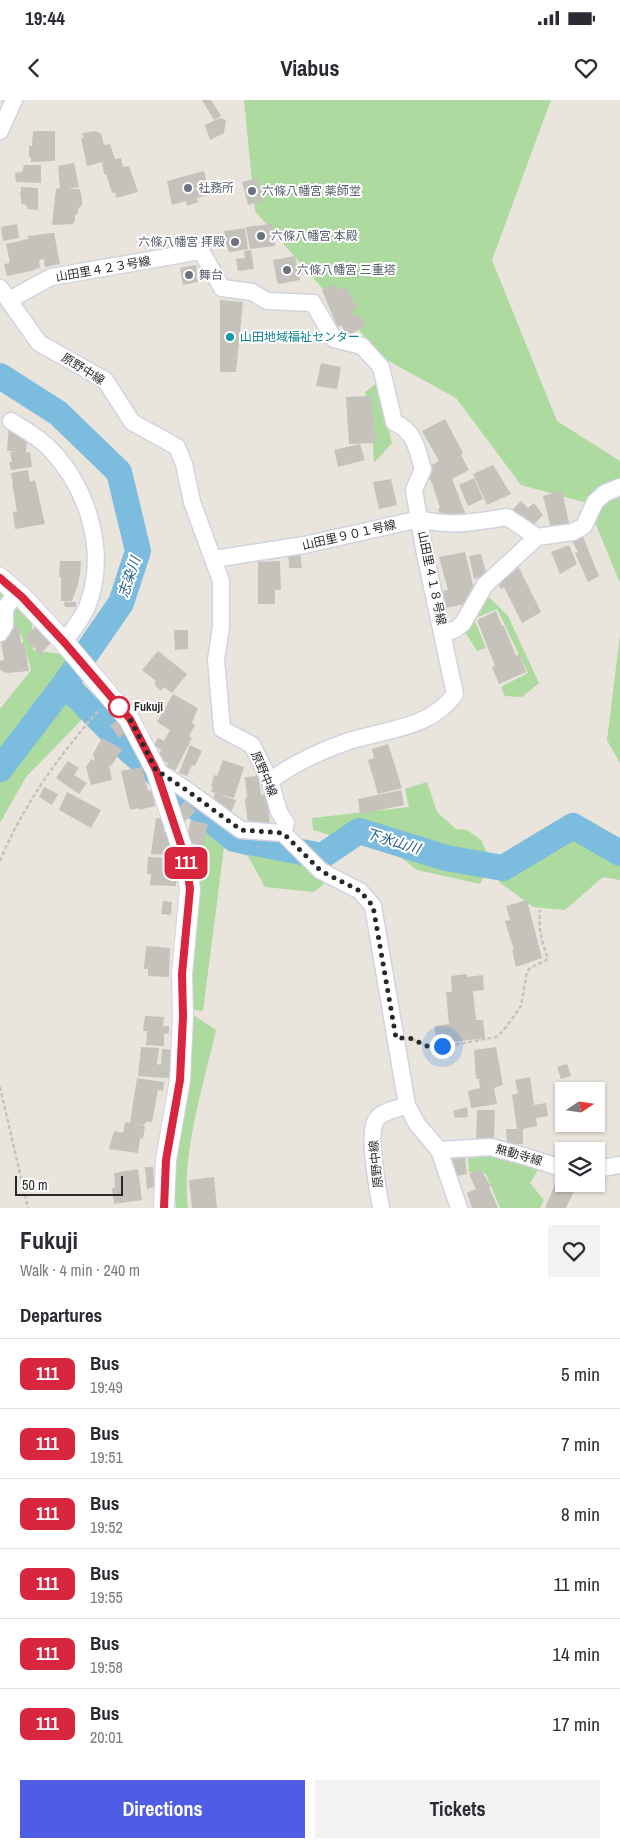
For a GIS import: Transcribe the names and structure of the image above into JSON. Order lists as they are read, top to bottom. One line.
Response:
{"streets":{"street":["山田里４２３号線","原野中線","山田里９０１号線","山田里４１８号線","無動寺線"]},"crossings":[["山田里４２３号線","原野中線"],["山田里４２３号線","山田里４１８号線"],["原野中線","山田里９０１号線"],["原野中線","山田里４１８号線"],["山田里９０１号線","山田里４１８号線"]],"water":["志染川","下氷山川"],"places":["社務所","六條八幡宮 薬師堂","六條八幡宮 本殿","六條八幡宮 拝殿","六條八幡宮 三重塔","舞台","山田地域福祉センター","Fukuji"],"lines":["bus line 111"],"scale_bar":"50 m","north":"right","page":{"status":"19:44","header":"Viabus","on_map":"111","scale":"50 m","heading":[["Fukuji","Walk · 4 min · 240 m"],"Departures"],"list":[{"mark":"111","name":"Bus","note":"19:49","value":"5 min"},{"mark":"111","name":"Bus","note":"19:51","value":"7 min"},{"mark":"111","name":"Bus","note":"19:52","value":"8 min"},{"mark":"111","name":"Bus","note":"19:55","value":"11 min"},{"mark":"111","name":"Bus","note":"19:58","value":"14 min"},{"mark":"111","name":"Bus","note":"20:01","value":"17 min"}],"buttons":["Directions","Tickets"]}}
